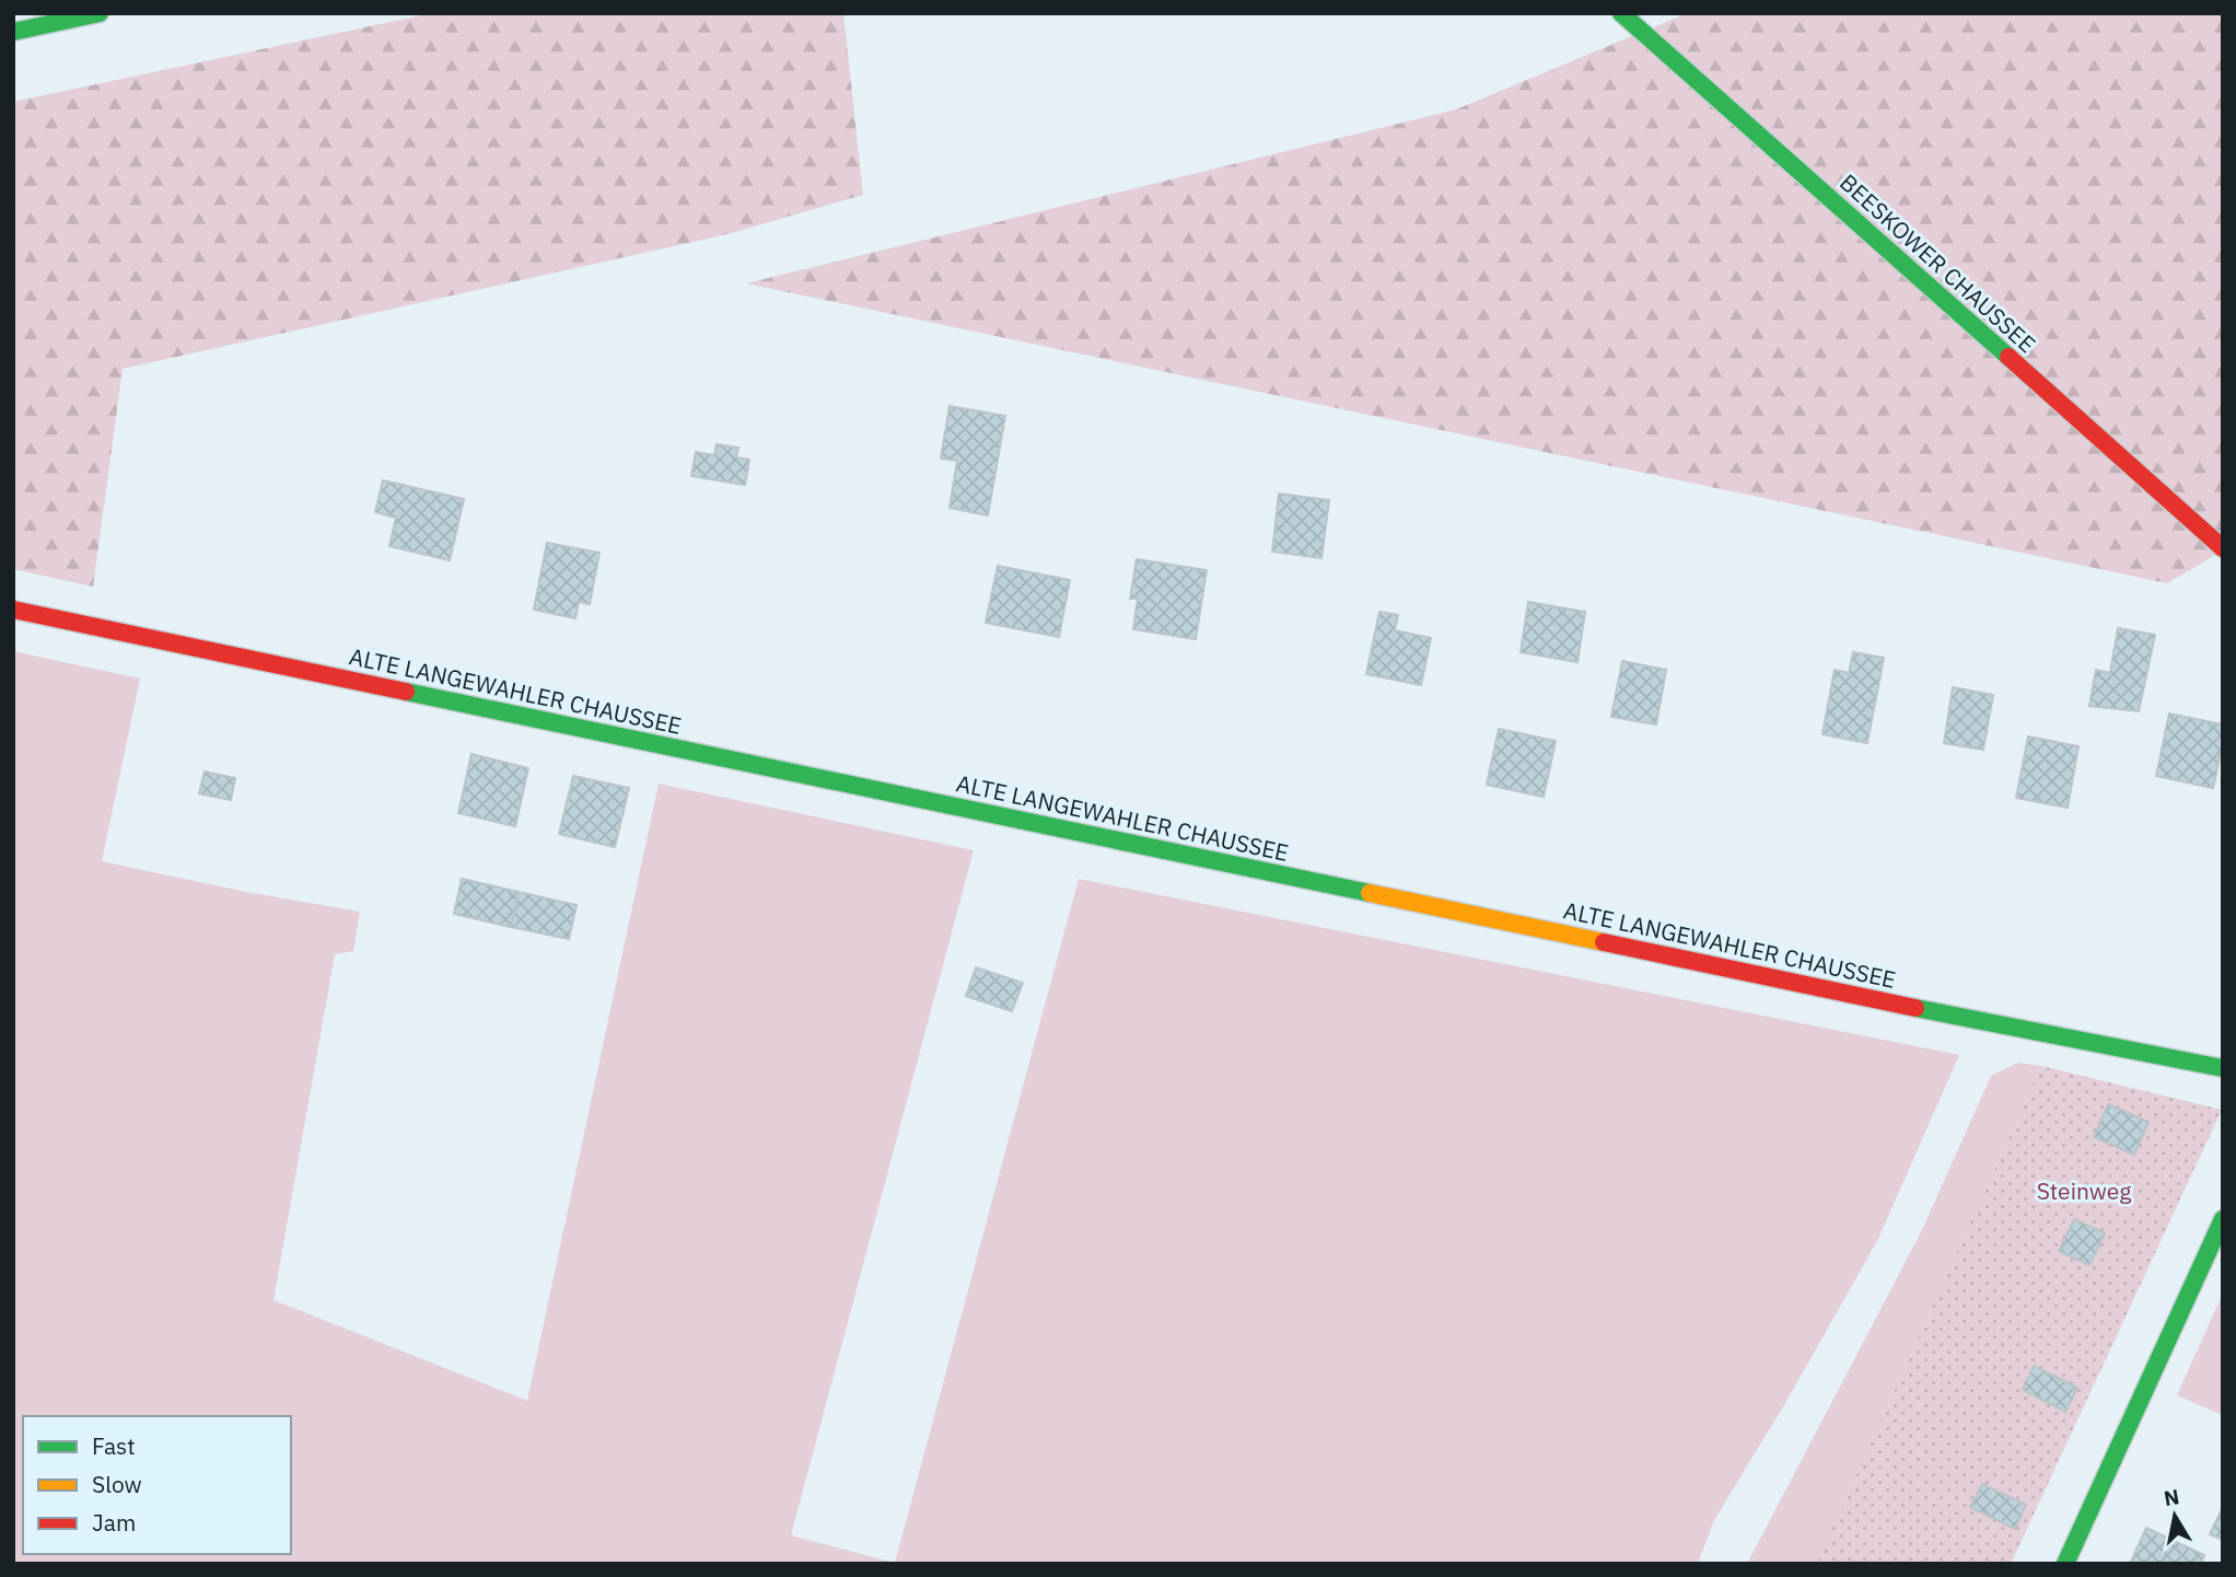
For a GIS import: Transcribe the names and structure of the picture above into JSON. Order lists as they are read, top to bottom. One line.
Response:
{"streets":{"main road":["BEESKOWER CHAUSSEE","ALTE LANGEWAHLER CHAUSSEE"]},"parks":["Steinweg"],"legend":["Fast","Slow","Jam"],"north":"top"}
